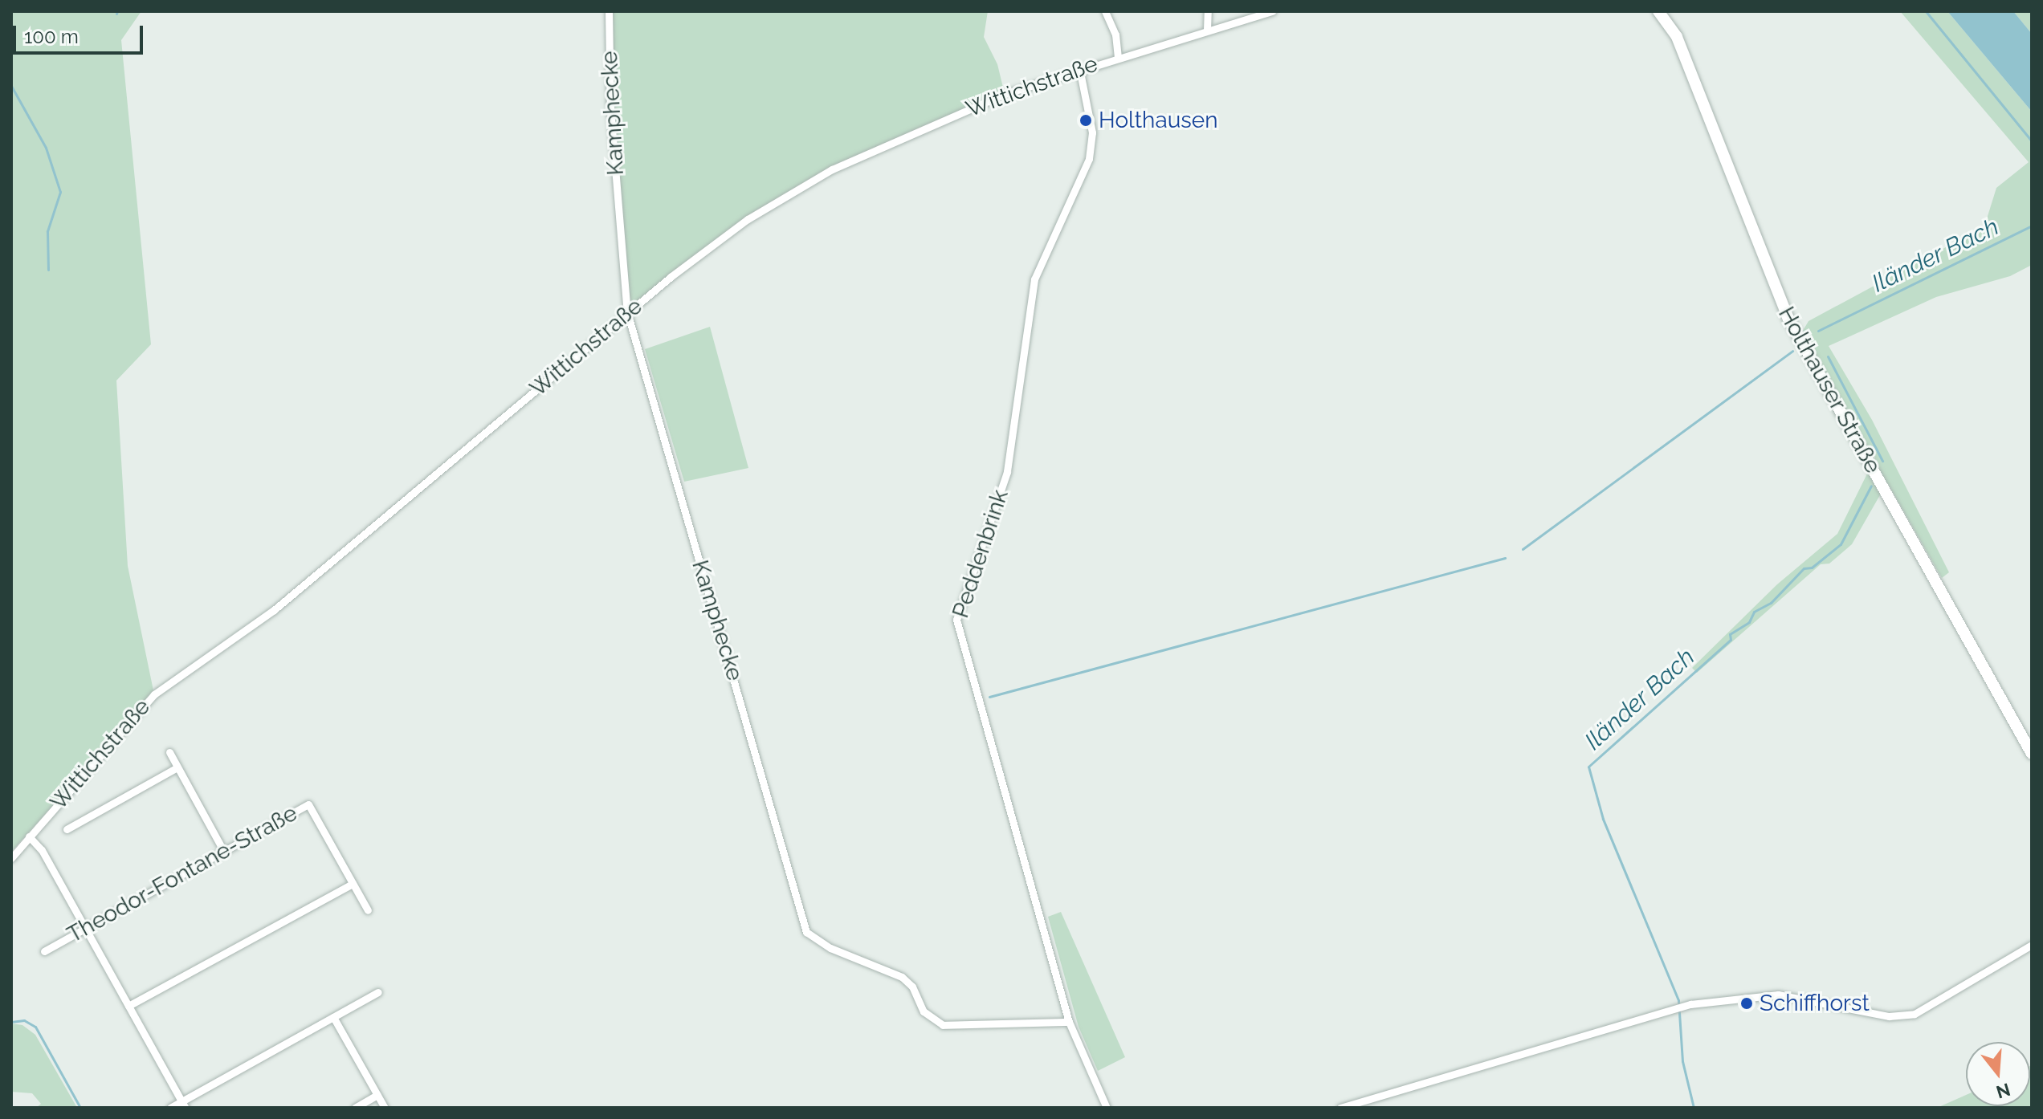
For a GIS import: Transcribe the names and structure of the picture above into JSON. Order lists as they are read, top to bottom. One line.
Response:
{"streets":{"street":["Wittichstraße","Kamphecke","Holthauser Straße","Peddenbrink","Theodor-Fontane-Straße"]},"crossings":[["Wittichstraße","Kamphecke"],["Wittichstraße","Peddenbrink"],["Kamphecke","Peddenbrink"]],"water":["Iländer Bach"],"places":["Holthausen","Schiffhorst"],"scale_bar":"100 m","north":"bottom"}
